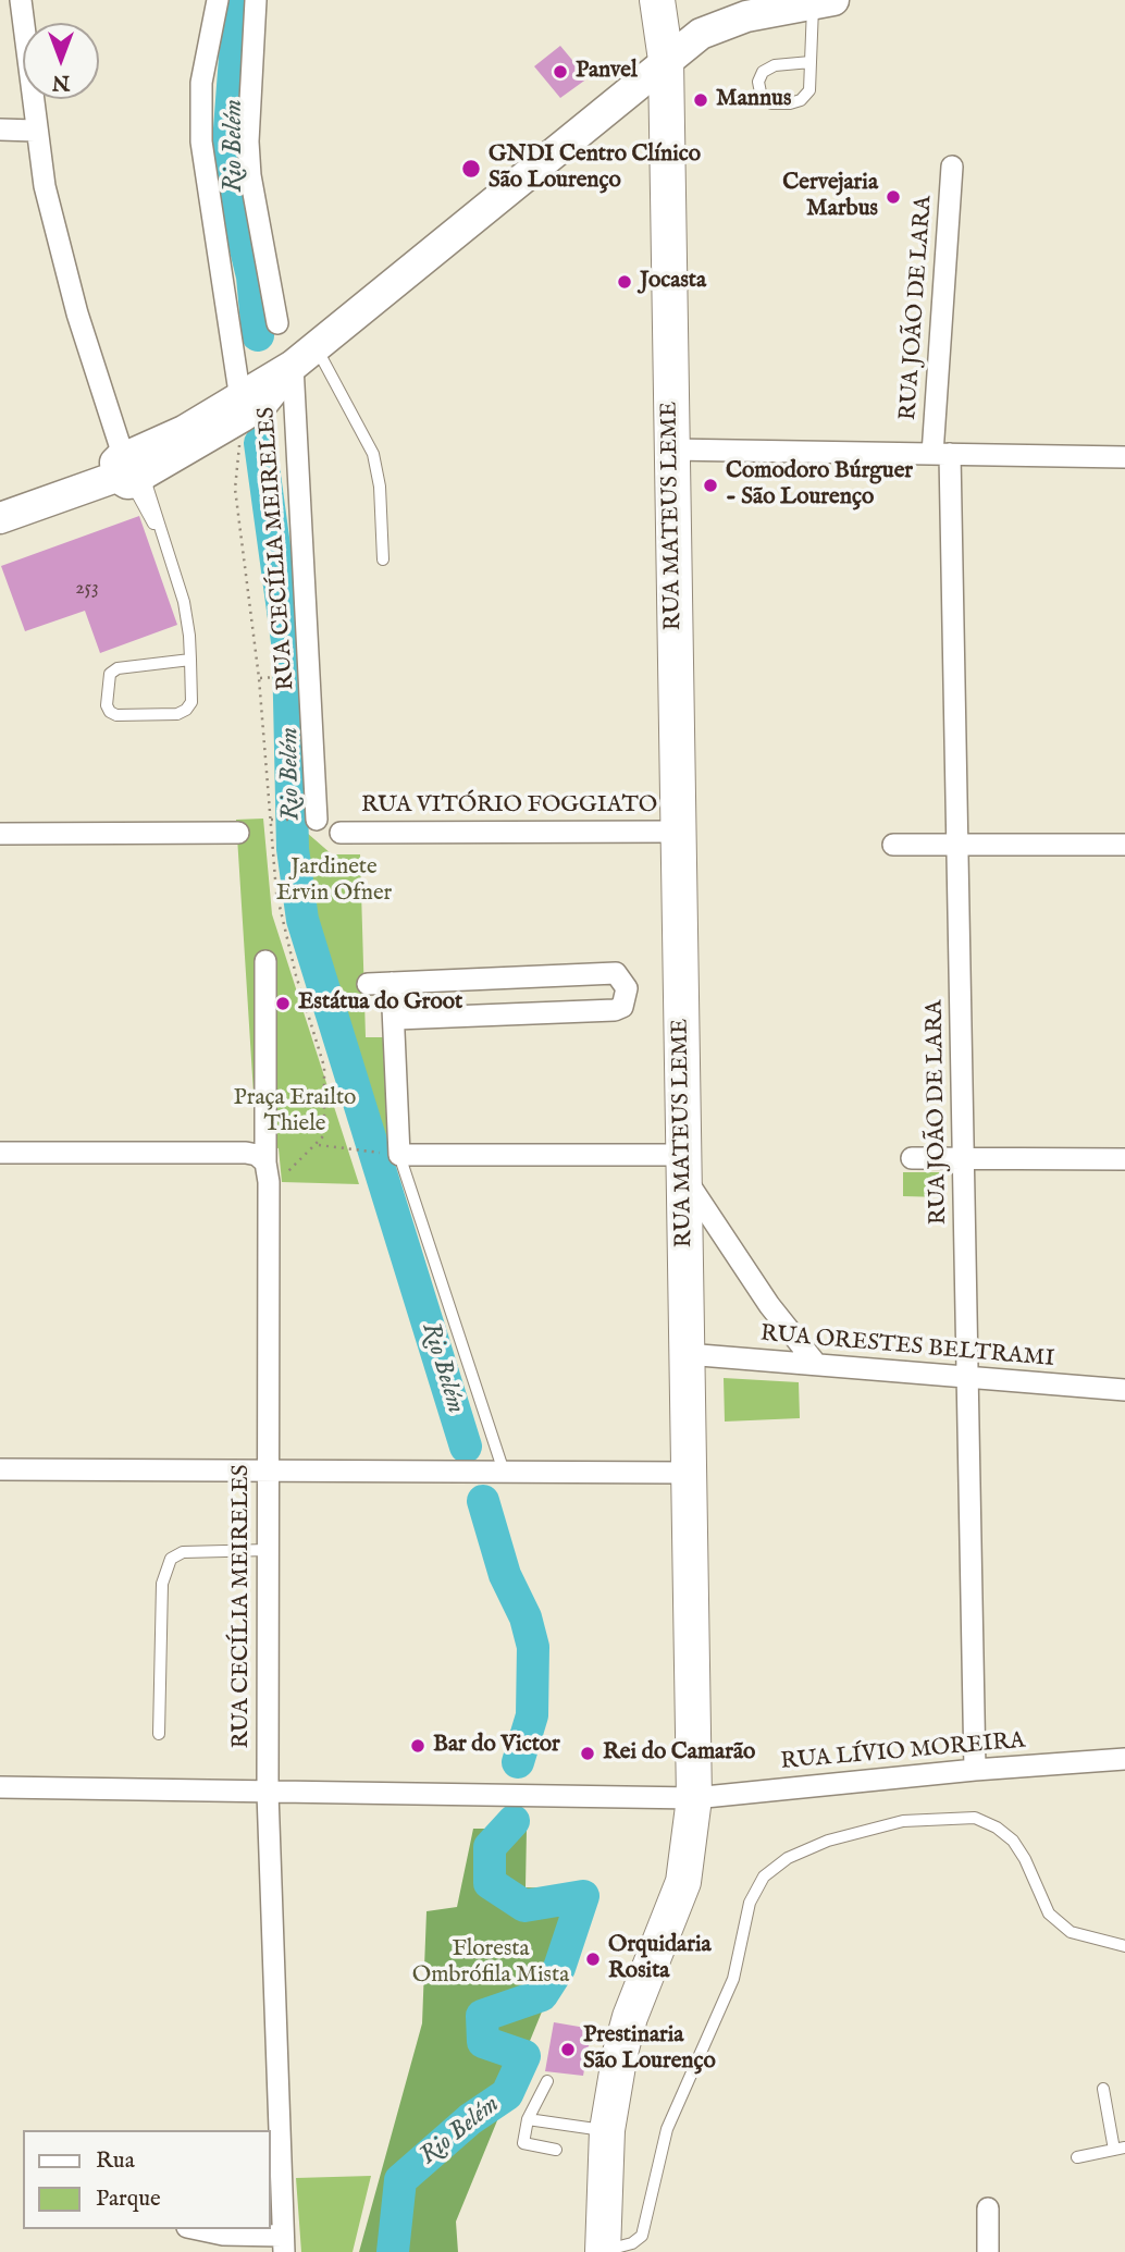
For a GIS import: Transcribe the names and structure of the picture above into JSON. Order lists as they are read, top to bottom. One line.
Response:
{"streets":{"main road":["RUA MATEUS LEME"],"street":["RUA JOÃO DE LARA","RUA CECÍLIA MEIRELES","RUA VITÓRIO FOGGIATO","RUA ORESTES BELTRAMI","RUA LÍVIO MOREIRA"]},"crossings":[["RUA JOÃO DE LARA","RUA ORESTES BELTRAMI"],["RUA JOÃO DE LARA","RUA LÍVIO MOREIRA"],["RUA MATEUS LEME","RUA VITÓRIO FOGGIATO"],["RUA MATEUS LEME","RUA ORESTES BELTRAMI"],["RUA MATEUS LEME","RUA LÍVIO MOREIRA"],["RUA CECÍLIA MEIRELES","RUA LÍVIO MOREIRA"]],"water":["Rio Belém"],"parks":["Jardinete Ervin Ofner","Praça Erailto Thiele","Floresta Ombrófila Mista"],"places":["Panvel","Mannus","GNDI Centro Clínico São Lourenço","Cervejaria Marbus","Jocasta","Comodoro Búrguer - São Lourenço","Estátua do Groot","Bar do Victor","Rei do Camarão","Orquidaria Rosita","Prestinaria São Lourenço"],"house_numbers":["253"],"legend":["Rua","Parque"],"north":"bottom"}
